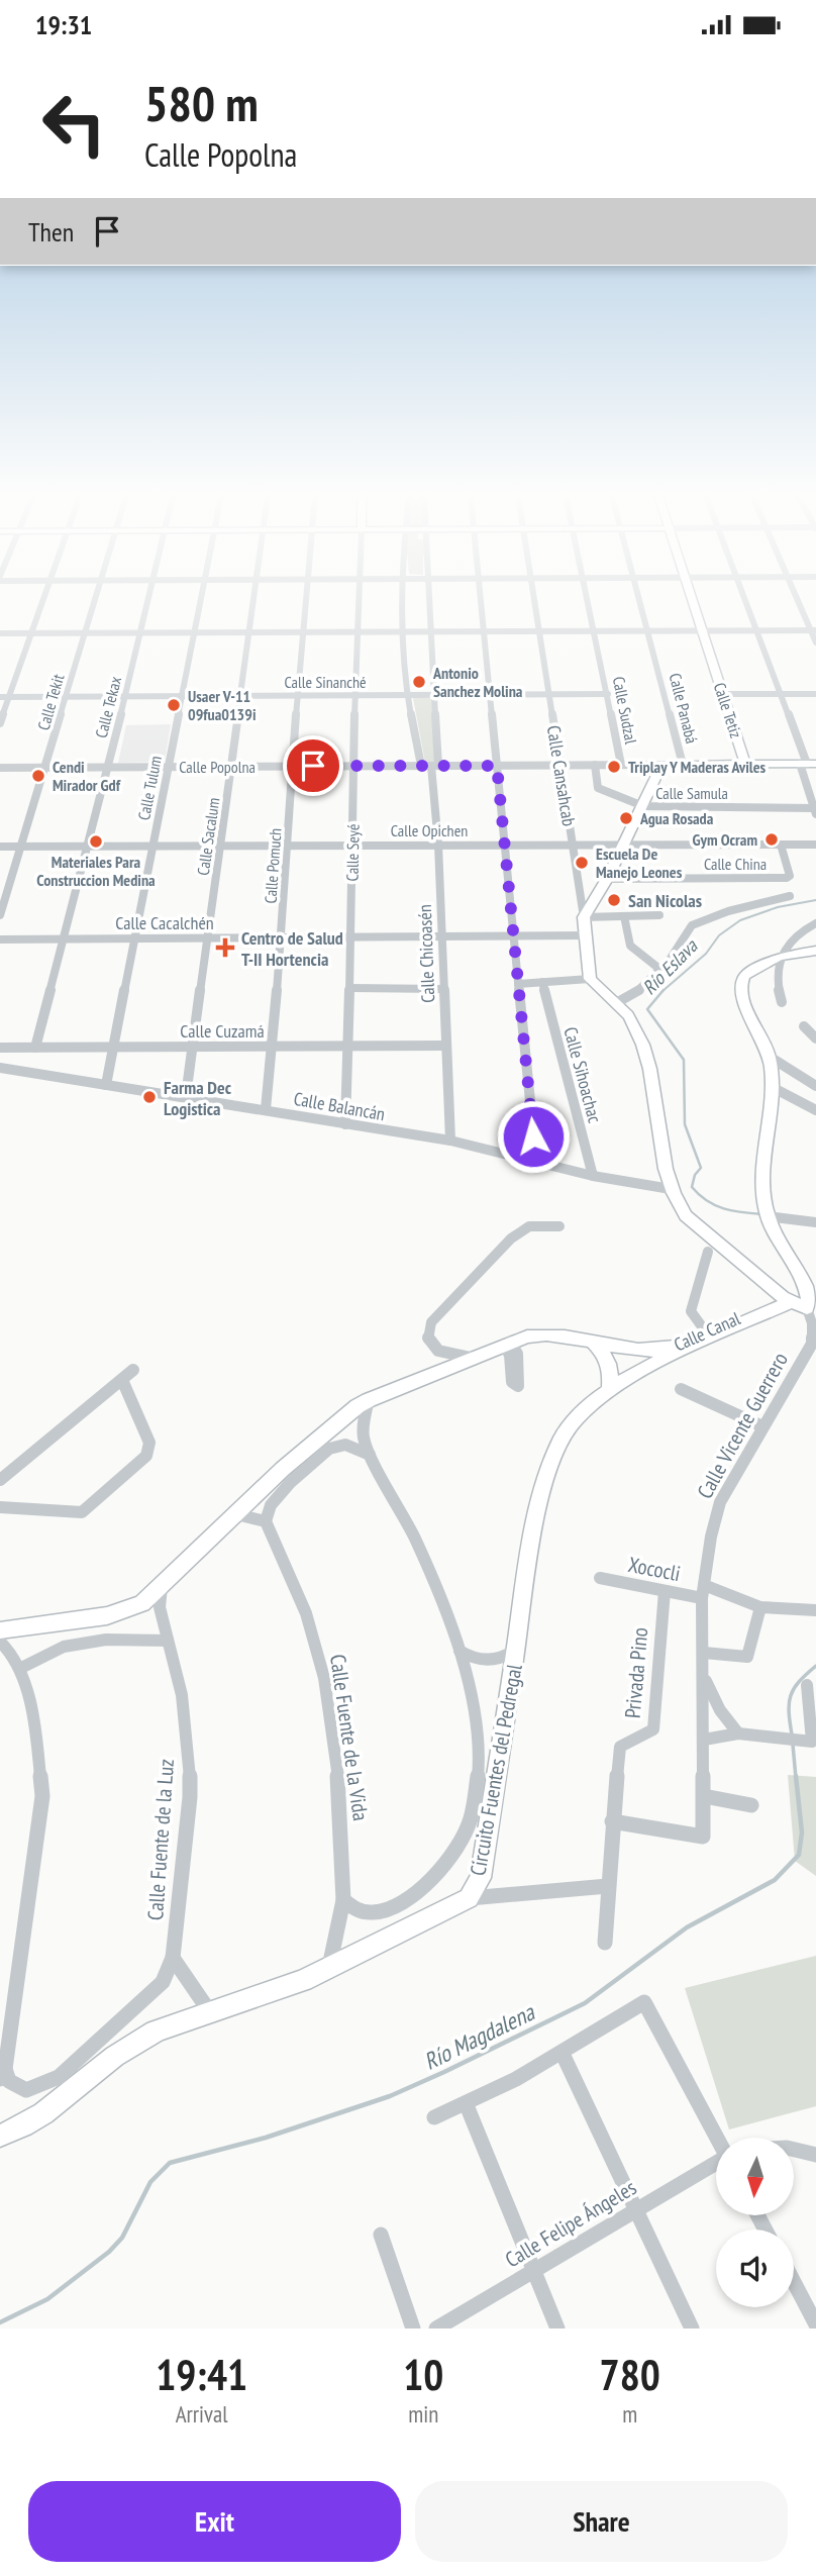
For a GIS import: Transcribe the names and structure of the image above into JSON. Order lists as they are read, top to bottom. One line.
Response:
{"streets":{"street":["Calle Sinanché","Calle Tekit","Calle Tekax","Calle Panabá","Calle Sudzal","Calle Tetiz","Calle Popolna","Calle Cansahcab","Calle Tulum","Calle Samula","Calle Opichen","Calle Sacalum","Calle Seyé","Calle China","Calle Pomuch","Calle Cacalchén","Calle Chicoasén","Calle Cuzamá","Calle Sihoachac","Calle Balancán","Calle Canal","Calle Vicente Guerrero","Xococli","Privada Pino","Calle Fuente de la Vida","Circuito Fuentes del Pedregal","Calle Fuente de la Luz","Calle Felipe Ángeles"]},"crossings":[["Calle Sinanché","Calle Tekit"],["Calle Sinanché","Calle Tekax"],["Calle Sinanché","Calle Sudzal"],["Calle Sinanché","Calle Cansahcab"],["Calle Sinanché","Calle Tulum"],["Calle Sinanché","Calle Sacalum"],["Calle Sinanché","Calle Seyé"],["Calle Sinanché","Calle Pomuch"],["Calle Sinanché","Calle Chicoasén"],["Calle Tekit","Calle Popolna"],["Calle Tekit","Calle Opichen"],["Calle Tekax","Calle Popolna"],["Calle Tekax","Calle Opichen"],["Calle Tekax","Calle Cacalchén"],["Calle Tekax","Calle Cuzamá"],["Calle Panabá","Calle Popolna"],["Calle Sudzal","Calle Popolna"],["Calle Tetiz","Calle Popolna"],["Calle Popolna","Calle Cansahcab"],["Calle Popolna","Calle Tulum"],["Calle Popolna","Calle Samula"],["Calle Popolna","Calle Sacalum"],["Calle Popolna","Calle Seyé"],["Calle Popolna","Calle Pomuch"],["Calle Popolna","Calle Chicoasén"],["Calle Cansahcab","Calle Opichen"],["Calle Cansahcab","Calle Cacalchén"],["Calle Tulum","Calle Opichen"],["Calle Tulum","Calle Cacalchén"],["Calle Tulum","Calle Cuzamá"],["Calle Tulum","Calle Balancán"],["Calle Opichen","Calle Sacalum"],["Calle Opichen","Calle Seyé"],["Calle Opichen","Calle China"],["Calle Opichen","Calle Pomuch"],["Calle Opichen","Calle Chicoasén"],["Calle Sacalum","Calle Cacalchén"],["Calle Sacalum","Calle Cuzamá"],["Calle Sacalum","Calle Balancán"],["Calle Seyé","Calle Cacalchén"],["Calle Seyé","Calle Cuzamá"],["Calle Seyé","Calle Balancán"],["Calle Pomuch","Calle Cacalchén"],["Calle Pomuch","Calle Cuzamá"],["Calle Pomuch","Calle Balancán"],["Calle Cacalchén","Calle Chicoasén"],["Calle Chicoasén","Calle Cuzamá"],["Calle Chicoasén","Calle Balancán"],["Calle Sihoachac","Calle Balancán"],["Calle Canal","Circuito Fuentes del Pedregal"],["Calle Vicente Guerrero","Xococli"],["Xococli","Privada Pino"],["Calle Fuente de la Vida","Circuito Fuentes del Pedregal"]],"water":["Río Eslava","Río Magdalena"],"places":{"other":["Antonio Sanchez Molina","Usaer V-11 09fua0139i","Triplay Y Maderas Aviles","Cendi Mirador Gdf","Agua Rosada","Gym Ocram","Materiales Para Construccion Medina","Escuela De Manejo Leones","San Nicolas","Farma Dec Logistica"],"health":["Centro de Salud T-II Hortencia"]},"north":"bottom","page":{"status":"19:31","turn":["580 m","Calle Popolna"],"then":"Then","eta":["19:41","Arrival","10","min","780","m"],"buttons":["Exit","Share"]}}
